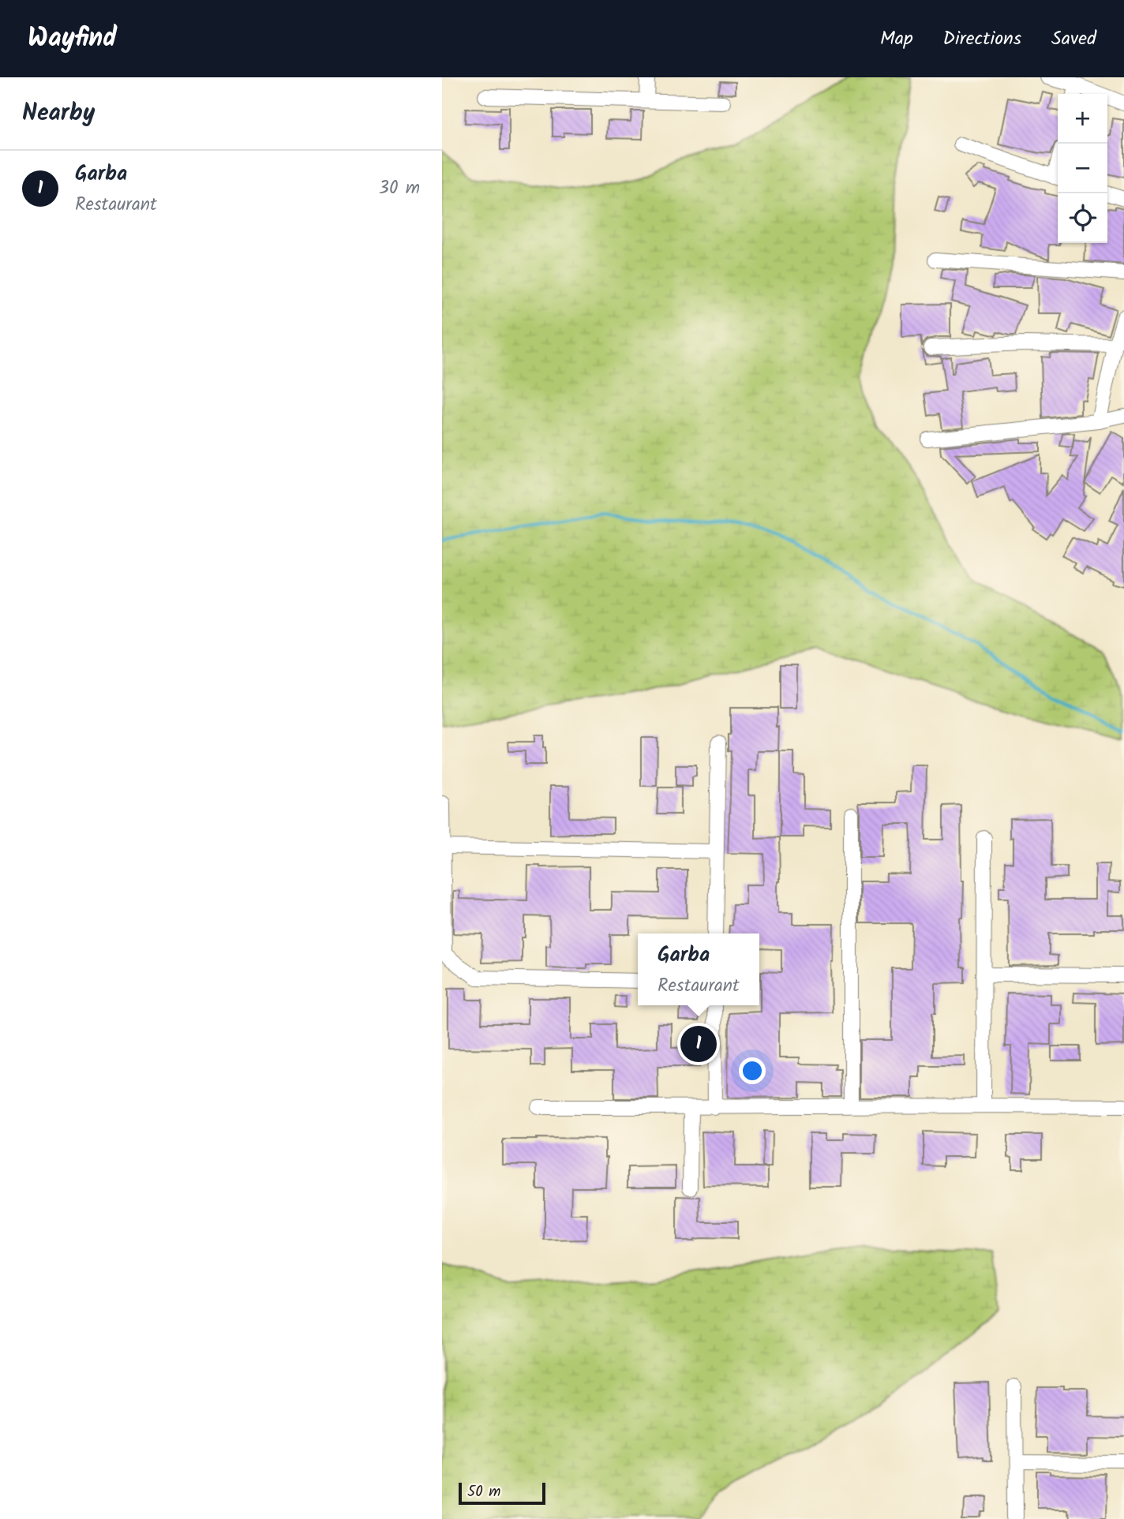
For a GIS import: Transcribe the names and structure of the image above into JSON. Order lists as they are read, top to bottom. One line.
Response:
{"scale_bar":"50 m","page":{"header":"Wayfind","nav":["Map","Directions","Saved"],"heading":"Nearby","map_buttons":["+","−"],"list":[{"mark":"1","name":"Garba","note":"Restaurant","value":"30 m"}],"popup":["Garba","Restaurant"],"pins":"1","scale":"50 m"}}
